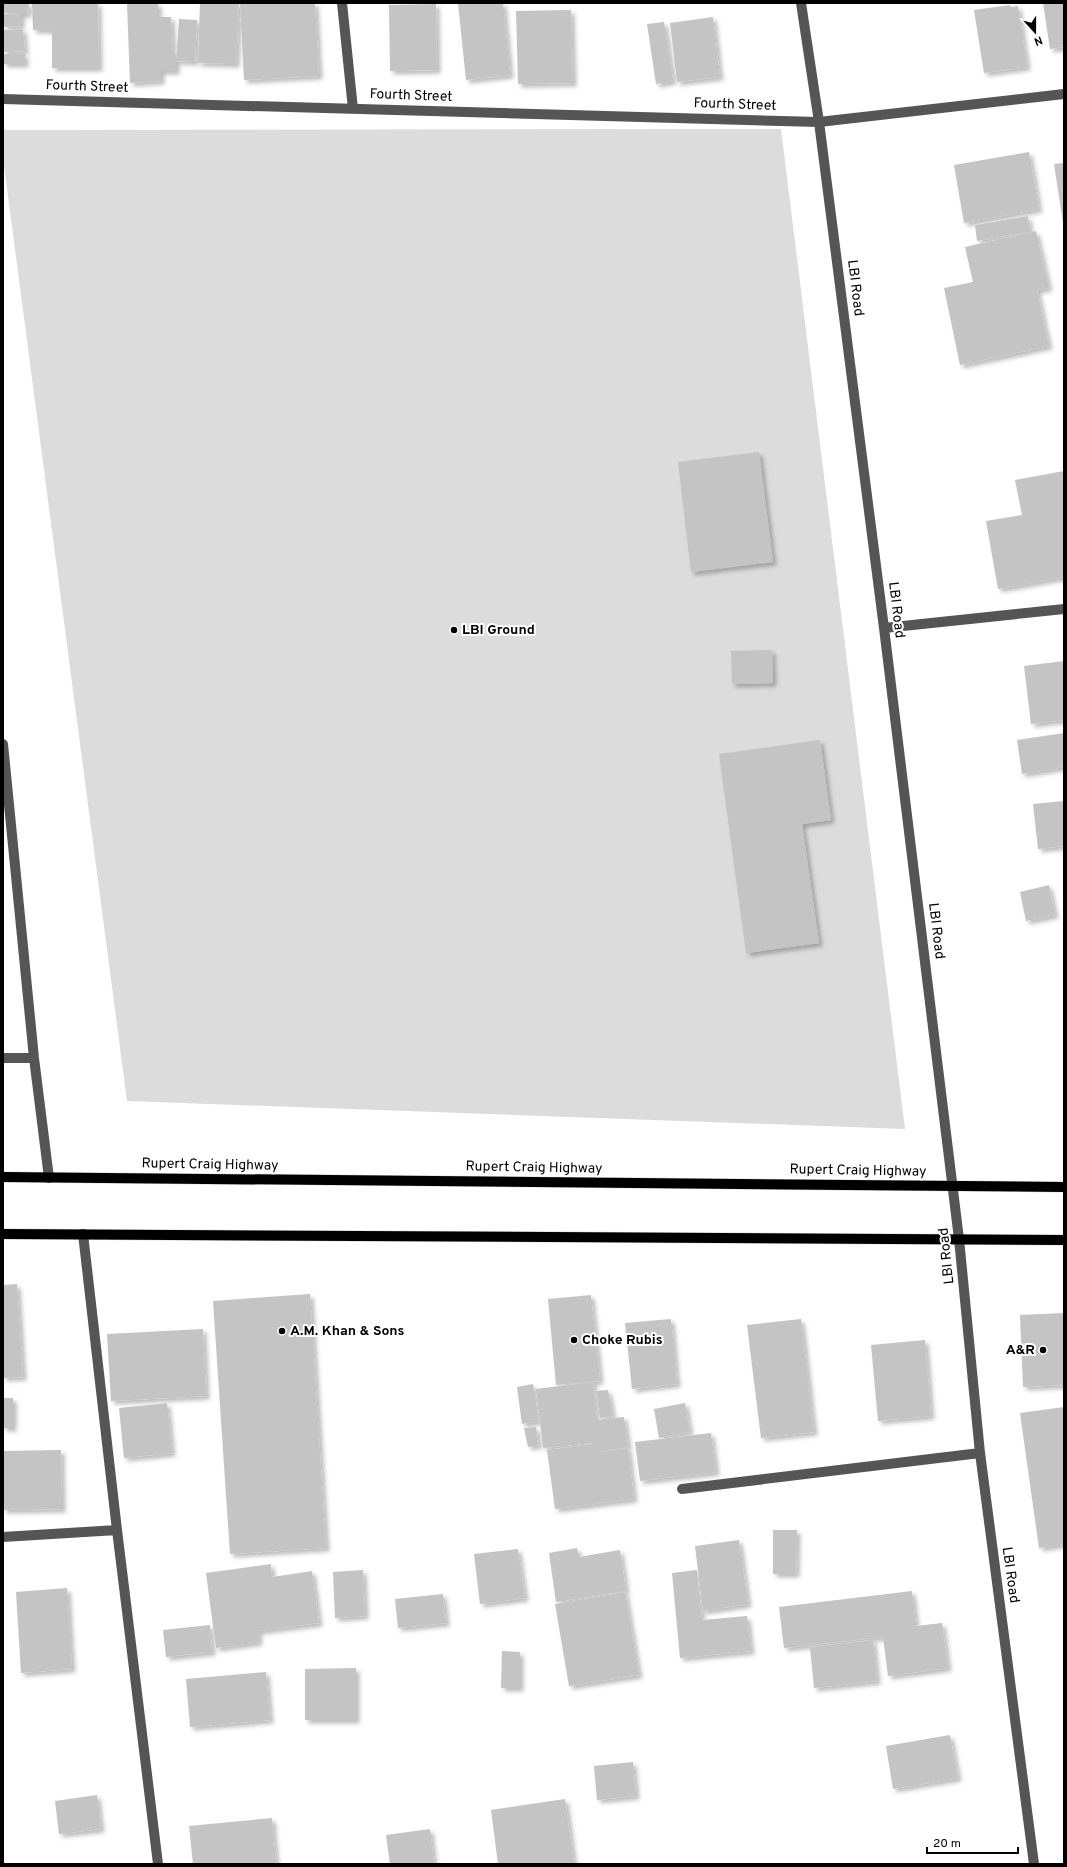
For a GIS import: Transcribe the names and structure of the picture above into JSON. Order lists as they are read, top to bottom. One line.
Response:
{"streets":{"main road":["Rupert Craig Highway"],"street":["Fourth Street","LBI Road"]},"crossings":[["Fourth Street","LBI Road"],["LBI Road","Rupert Craig Highway"]],"places":["LBI Ground","A.M. Khan & Sons","Choke Rubis","A&R"],"scale_bar":"20 m","north":"bottom"}
